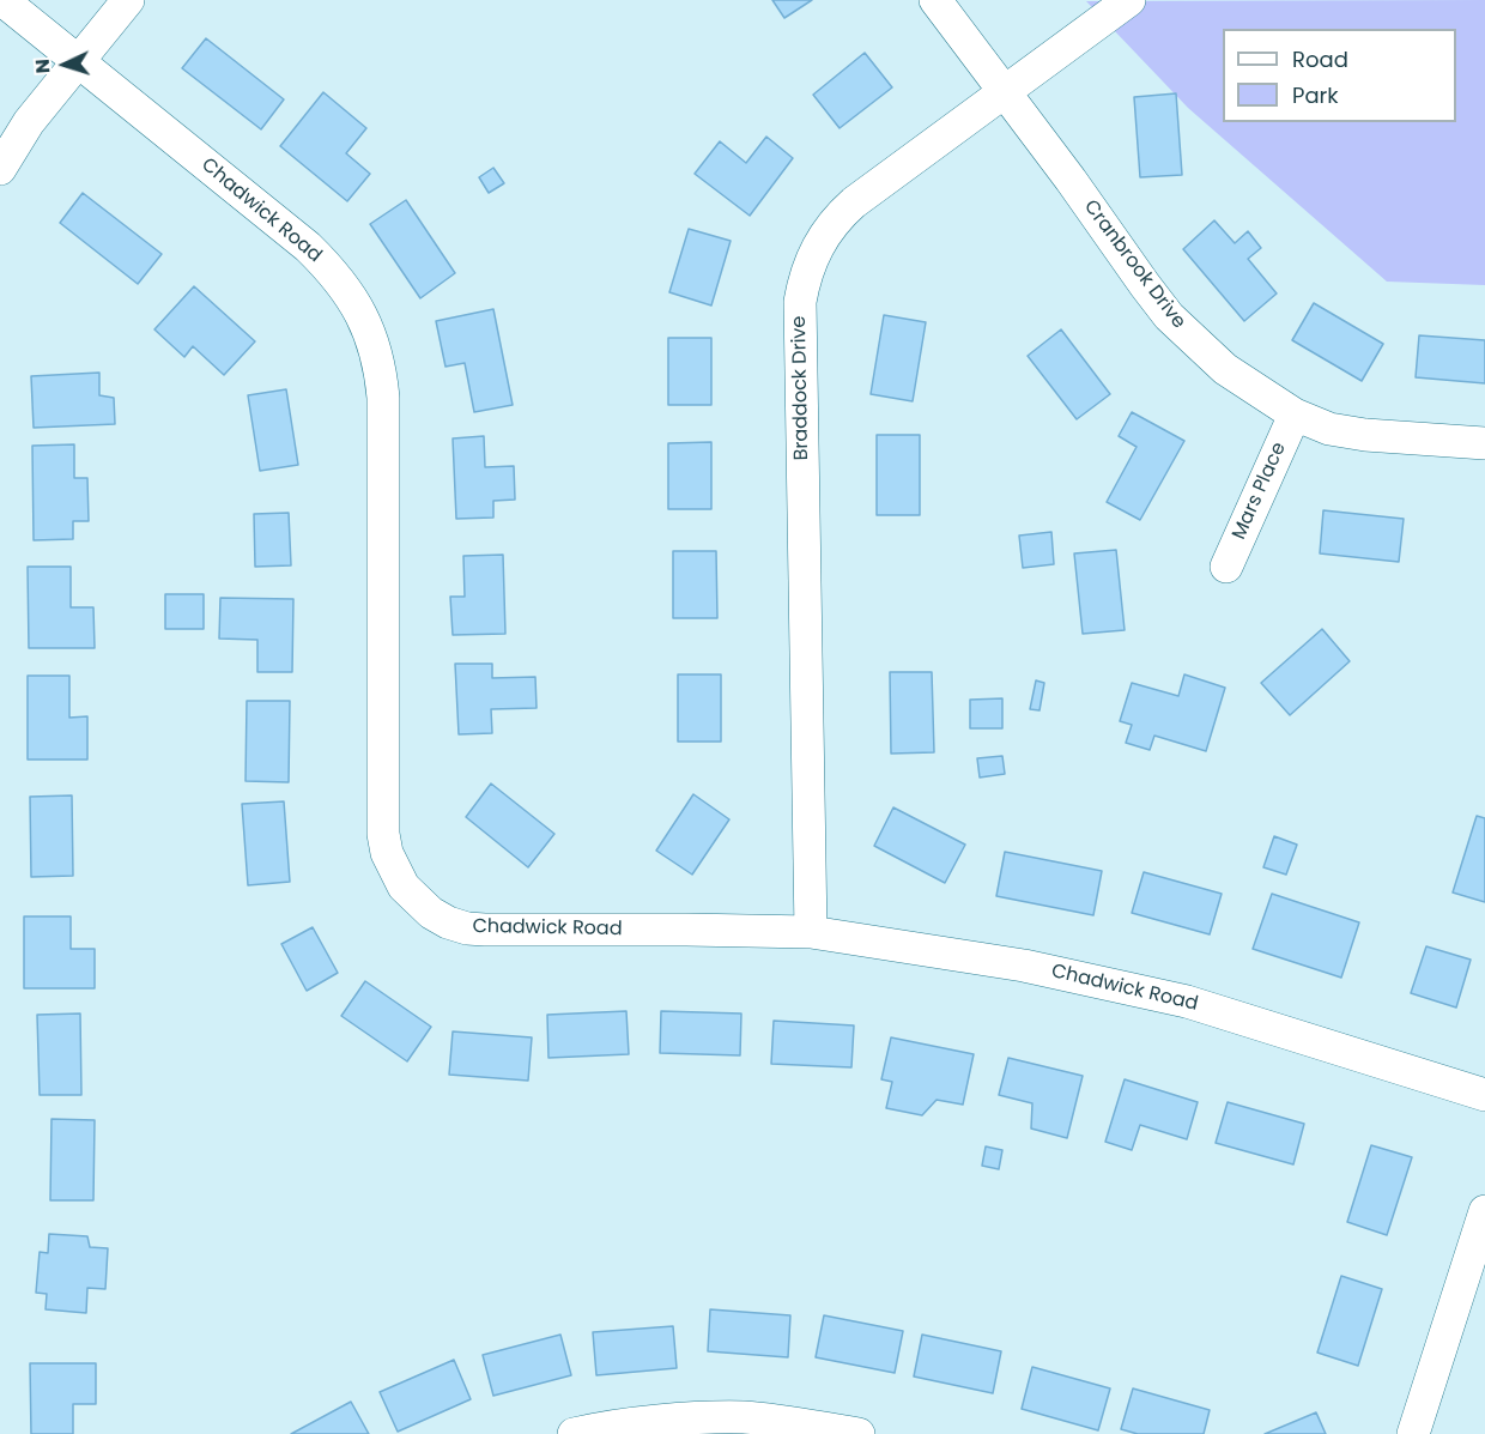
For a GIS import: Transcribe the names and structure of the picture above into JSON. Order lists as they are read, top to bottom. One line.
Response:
{"streets":{"street":["Chadwick Road","Cranbrook Drive","Braddock Drive","Mars Place"]},"crossings":[["Chadwick Road","Braddock Drive"],["Cranbrook Drive","Braddock Drive"],["Cranbrook Drive","Mars Place"]],"legend":["Road","Park"],"north":"left"}
